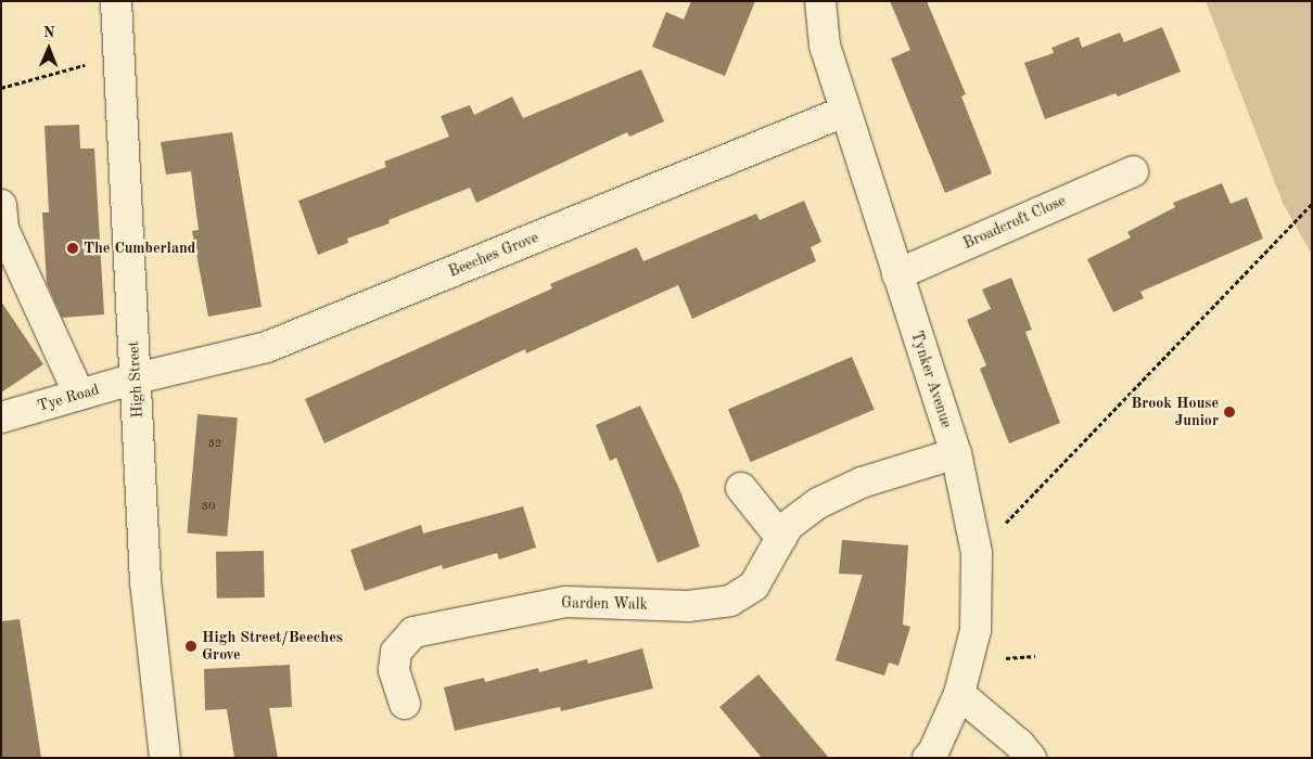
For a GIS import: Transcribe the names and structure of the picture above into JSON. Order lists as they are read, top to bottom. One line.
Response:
{"streets":{"street":["Broadcroft Close","Beeches Grove","High Street","Tynker Avenue","Tye Road","Garden Walk"]},"crossings":[["Broadcroft Close","Tynker Avenue"],["Beeches Grove","High Street"],["Beeches Grove","Tynker Avenue"],["Beeches Grove","Tye Road"],["High Street","Tye Road"],["Tynker Avenue","Garden Walk"]],"places":["The Cumberland","Brook House Junior","High Street/Beeches Grove"],"house_numbers":["32","30"],"north":"top"}
